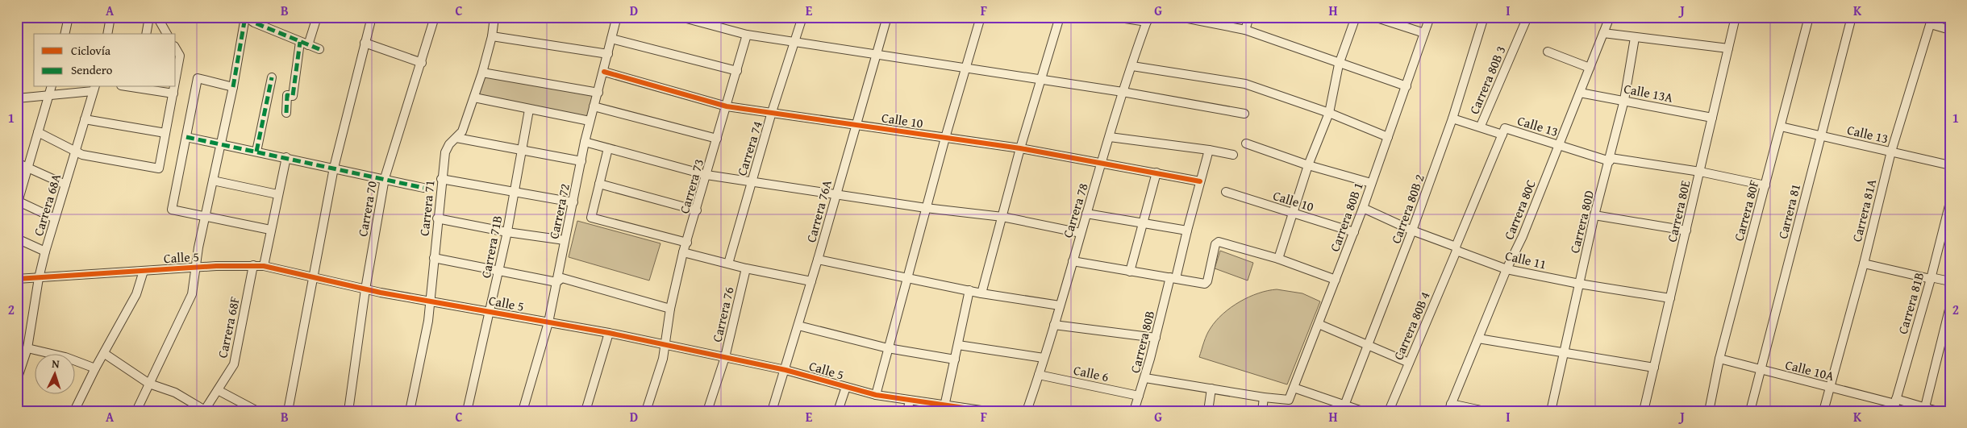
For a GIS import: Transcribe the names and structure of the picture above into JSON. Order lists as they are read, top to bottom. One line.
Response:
{"streets":{"street":["Carrera 80B 3","Calle 13A","Calle 10","Calle 13","Carrera 74","Carrera 73","Carrera 68A","Carrera 71","Carrera 70","Carrera 80B 2","Carrera 80C","Carrera 78","Carrera 80F","Carrera 81A","Carrera 72","Carrera 76A","Carrera 80E","Carrera 81","Carrera 80B 1","Carrera 80D","Carrera 71B","Calle 5","Calle 11","Carrera 81B","Carrera 76","Carrera 80B 4","Carrera 68F","Carrera 80B","Calle 10A","Calle 6"]},"crossings":[["Carrera 80B 3","Calle 13"],["Carrera 80B 3","Carrera 80B 2"],["Calle 13A","Carrera 80C"],["Calle 13A","Carrera 80E"],["Calle 13A","Carrera 80D"],["Calle 10","Carrera 74"],["Calle 10","Carrera 73"],["Calle 10","Carrera 78"],["Calle 10","Carrera 72"],["Calle 10","Carrera 76A"],["Calle 10","Carrera 80B 1"],["Calle 10","Carrera 80B"],["Calle 13","Carrera 80C"],["Calle 13","Carrera 80F"],["Calle 13","Carrera 81A"],["Calle 13","Carrera 80E"],["Calle 13","Carrera 81"],["Calle 13","Carrera 80D"],["Calle 13","Carrera 80B 4"],["Carrera 73","Calle 5"],["Carrera 68A","Calle 5"],["Carrera 71","Calle 5"],["Carrera 70","Calle 5"],["Carrera 80B 2","Calle 11"],["Carrera 80C","Calle 11"],["Carrera 78","Calle 6"],["Carrera 80F","Calle 10A"],["Carrera 81A","Calle 10A"],["Carrera 72","Calle 5"],["Carrera 76A","Calle 5"],["Carrera 80E","Calle 11"],["Carrera 81","Calle 10A"],["Carrera 80B 1","Calle 11"],["Carrera 80D","Calle 11"],["Carrera 71B","Calle 5"],["Calle 5","Carrera 76"],["Calle 5","Carrera 68F"],["Calle 11","Carrera 80B 4"],["Carrera 81B","Calle 10A"],["Carrera 80B","Calle 6"]],"legend":["Ciclovía","Sendero"],"north":"top","grid":{"columns":["A","B","C","D","E","F","G","H","I","J","K"],"rows":["1","2"]}}
